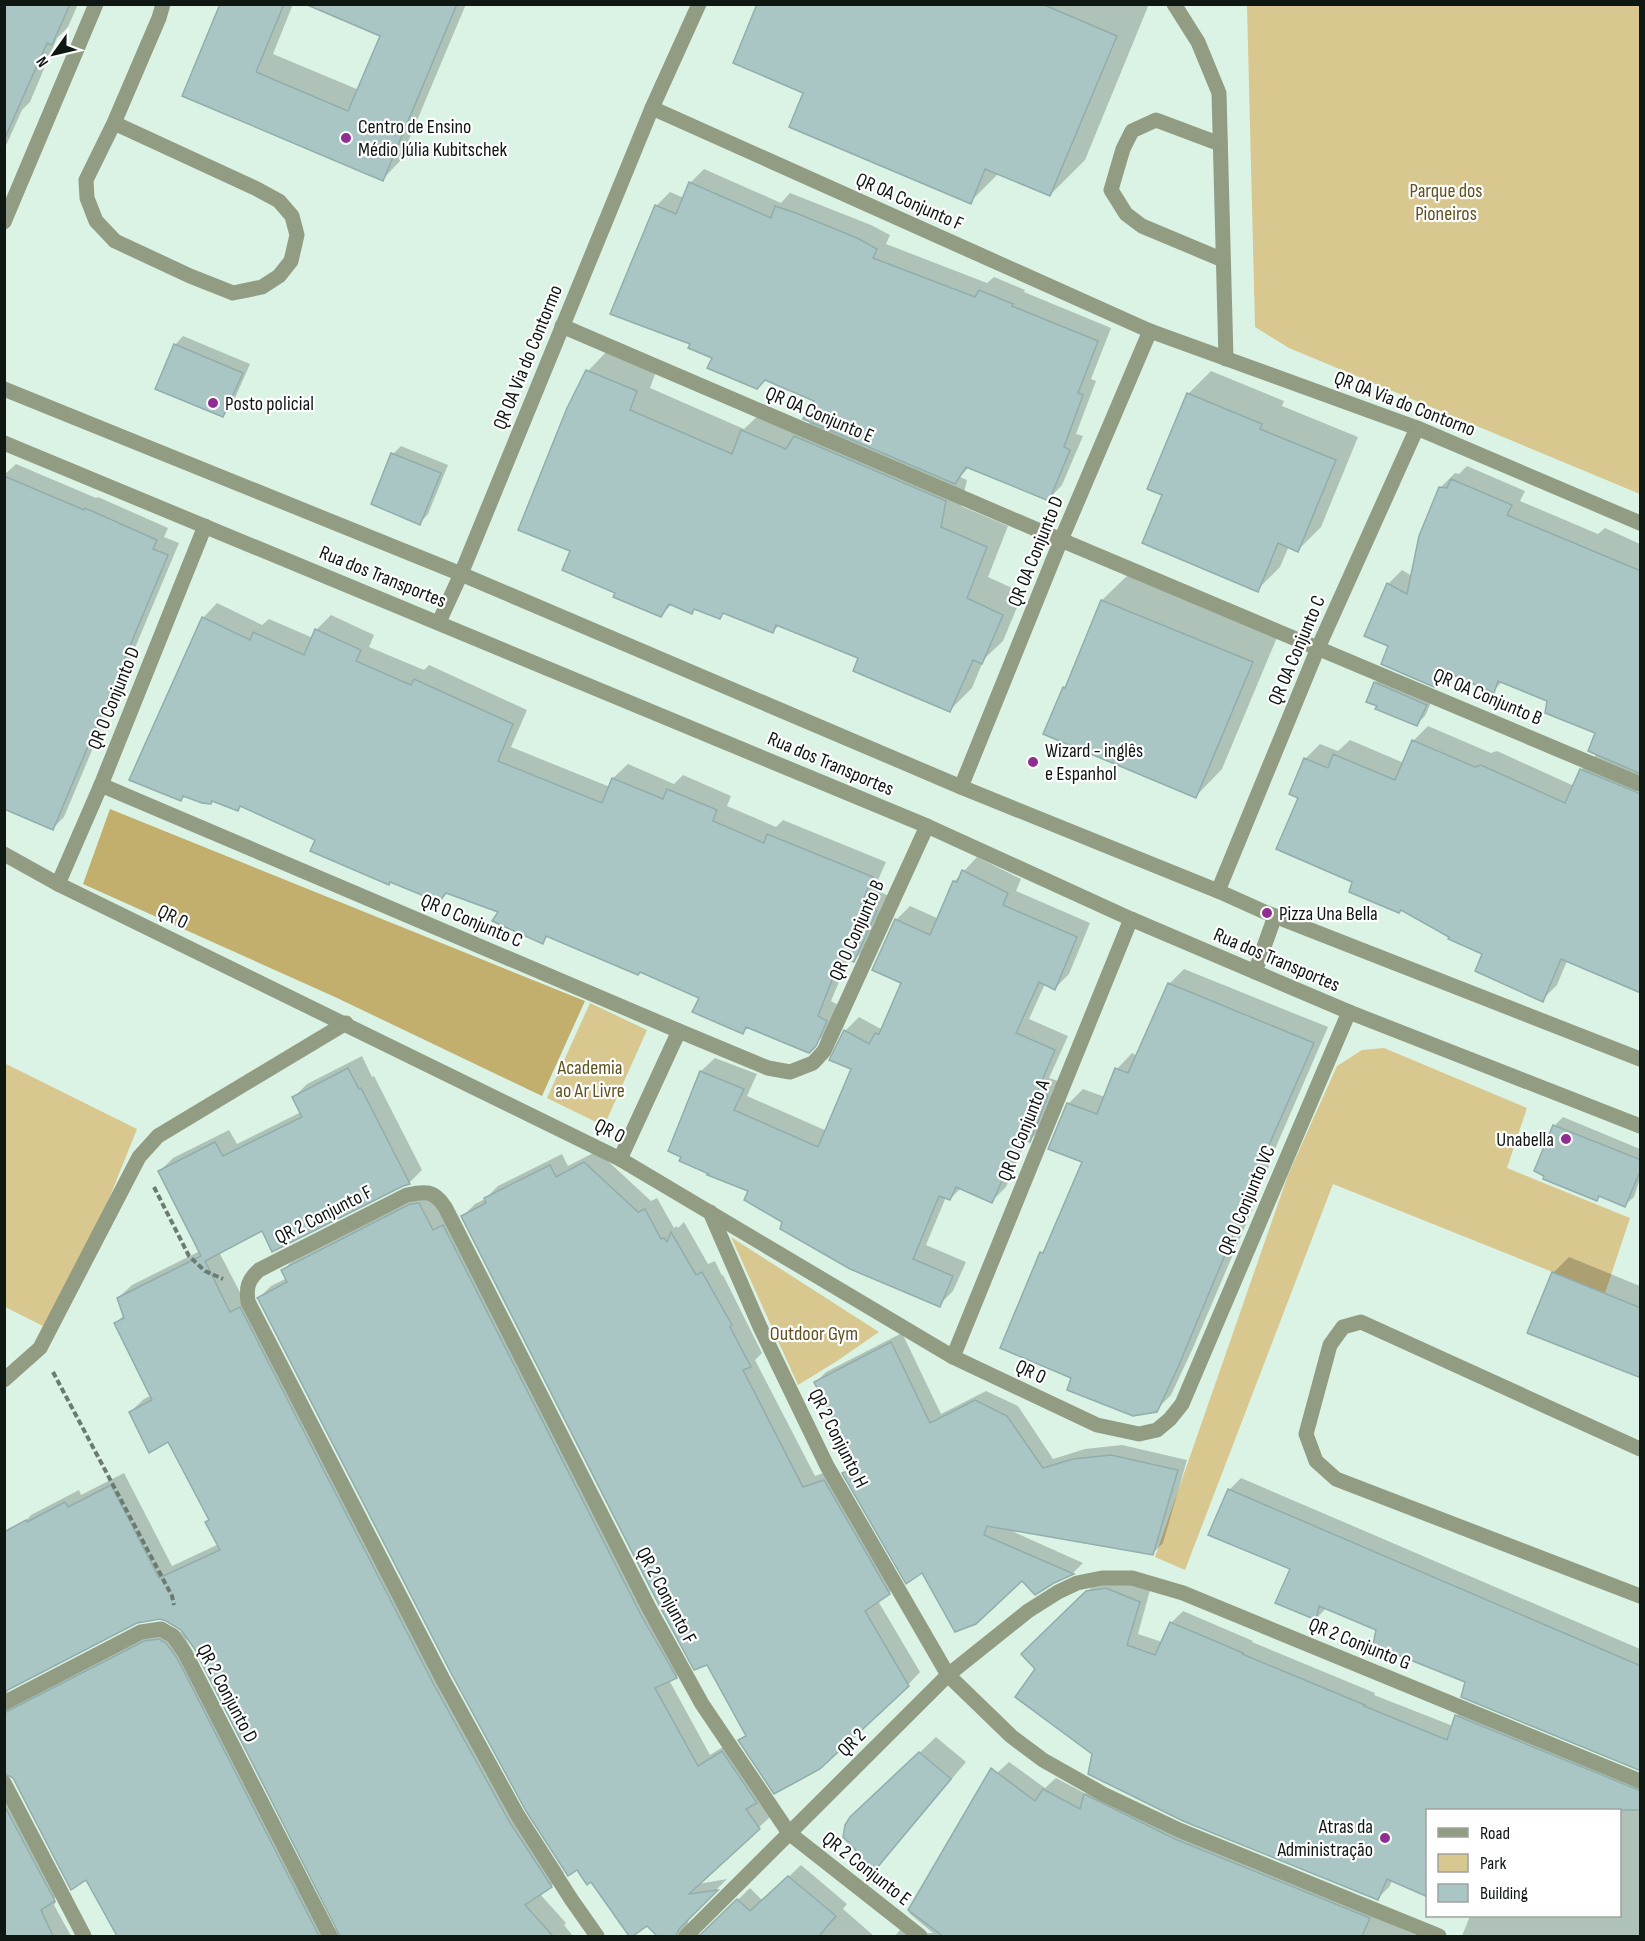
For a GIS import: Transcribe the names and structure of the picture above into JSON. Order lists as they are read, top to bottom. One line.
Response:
{"streets":{"street":["QR 0A Conjunto F","QR 0A Via do Contormo","QR 0A Via do Contorno","QR 0A Conjunto E","QR 0A Conjunto D","Rua dos Transportes","QR 0A Conjunto C","QR 0A Conjunto B","QR 0 Conjunto D","QR 0","QR 0 Conjunto C","QR 0 Conjunto B","QR 0 Conjunto A","QR 0 Conjunto VC","QR 2 Conjunto F","QR 2 Conjunto H","QR 2 Conjunto G","QR 2 Conjunto D","QR 2","QR 2 Conjunto E"]},"crossings":[["QR 0A Conjunto F","QR 0A Via do Contormo"],["QR 0A Conjunto F","QR 0A Via do Contorno"],["QR 0A Conjunto F","QR 0A Conjunto D"],["QR 0A Via do Contormo","QR 0A Conjunto E"],["QR 0A Via do Contormo","Rua dos Transportes"],["QR 0A Via do Contorno","QR 0A Conjunto D"],["QR 0A Via do Contorno","QR 0A Conjunto C"],["QR 0A Conjunto E","QR 0A Conjunto D"],["QR 0A Conjunto E","QR 0A Conjunto C"],["QR 0A Conjunto E","QR 0A Conjunto B"],["QR 0A Conjunto D","Rua dos Transportes"],["Rua dos Transportes","QR 0A Conjunto C"],["Rua dos Transportes","QR 0 Conjunto D"],["Rua dos Transportes","QR 0 Conjunto B"],["Rua dos Transportes","QR 0 Conjunto A"],["Rua dos Transportes","QR 0 Conjunto VC"],["QR 0A Conjunto C","QR 0A Conjunto B"],["QR 0 Conjunto D","QR 0"],["QR 0 Conjunto D","QR 0 Conjunto C"],["QR 0","QR 0 Conjunto A"],["QR 0","QR 0 Conjunto VC"],["QR 0","QR 2 Conjunto H"],["QR 0 Conjunto C","QR 0 Conjunto B"],["QR 2 Conjunto F","QR 2"],["QR 2 Conjunto F","QR 2 Conjunto E"],["QR 2 Conjunto H","QR 2"],["QR 2 Conjunto G","QR 2"],["QR 2","QR 2 Conjunto E"]],"parks":["Parque dos Pioneiros","Academia ao Ar Livre","Outdoor Gym"],"places":["Centro de Ensino Médio Júlia Kubitschek","Posto policial","Wizard - inglês e Espanhol","Pizza Una Bella","Unabella","Atras da Administração"],"legend":["Road","Park","Building"],"north":"bottom left"}
